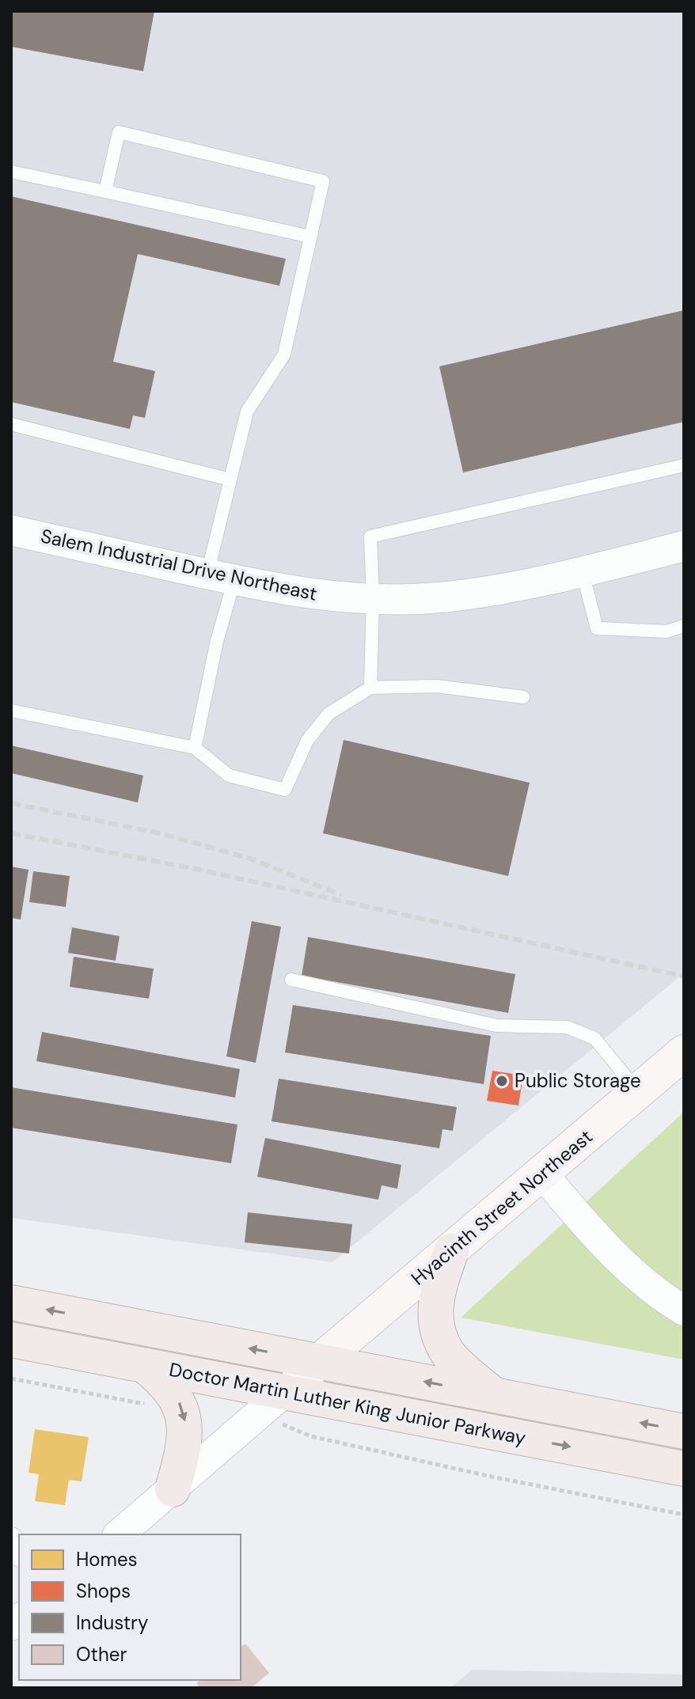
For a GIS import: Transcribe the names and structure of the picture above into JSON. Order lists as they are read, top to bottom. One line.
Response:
{"streets":{"highway":["Doctor Martin Luther King Junior Parkway"],"main road":["Hyacinth Street Northeast"],"street":["Salem Industrial Drive Northeast"]},"crossings":[["Hyacinth Street Northeast","Doctor Martin Luther King Junior Parkway"]],"places":["Public Storage"],"legend":["Homes","Shops","Industry","Other"]}
